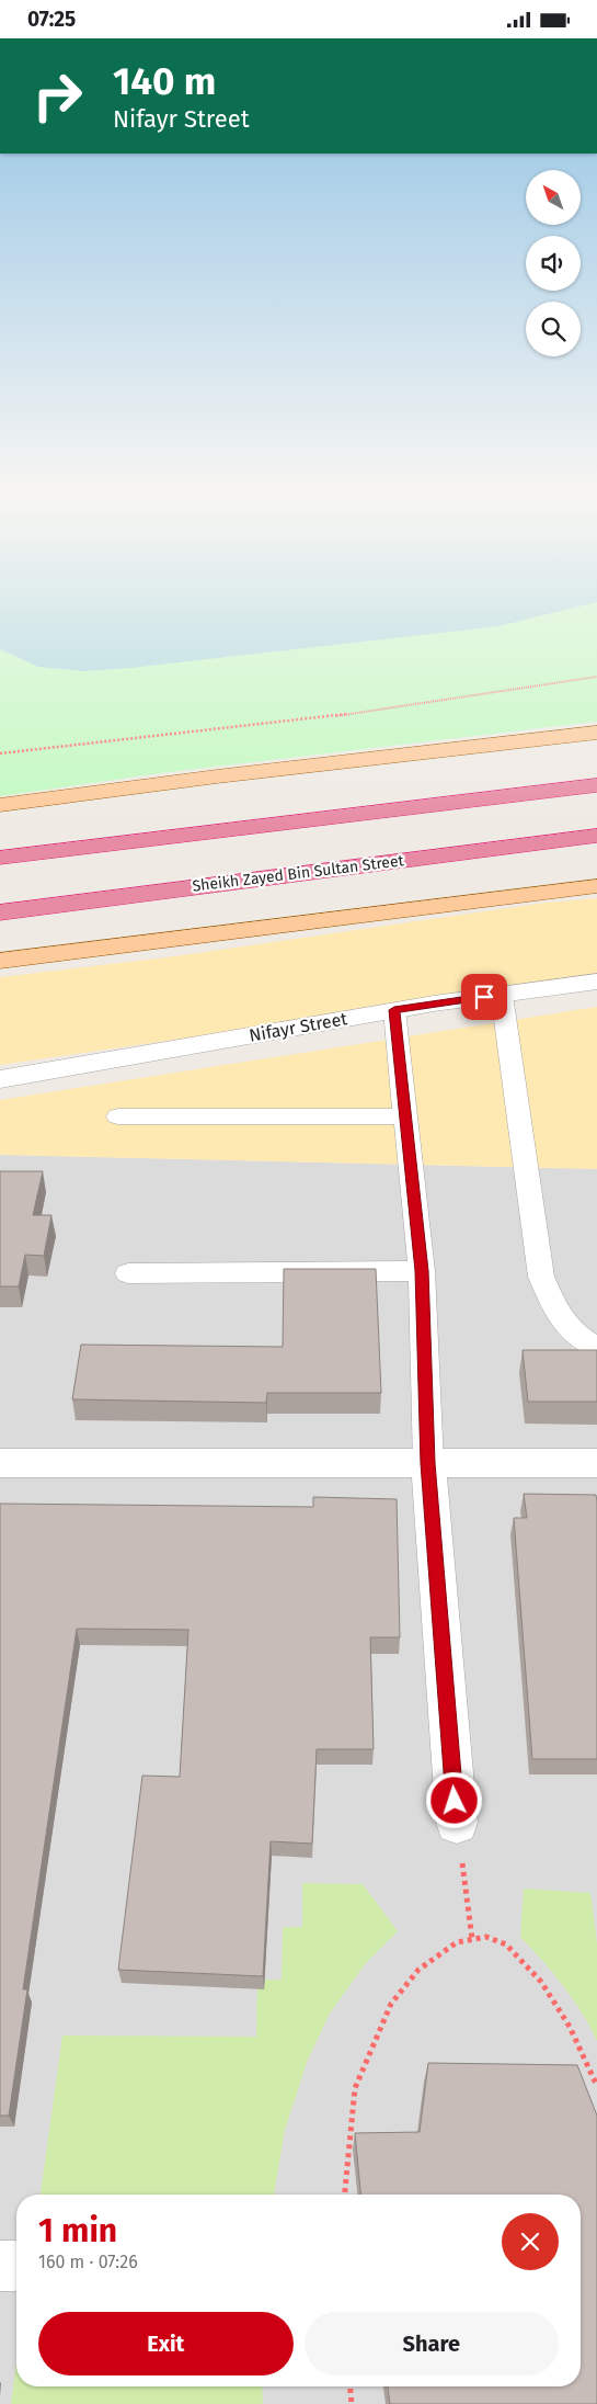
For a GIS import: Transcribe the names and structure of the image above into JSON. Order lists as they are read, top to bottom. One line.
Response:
{"streets":{"highway":["Sheikh Zayed Bin Sultan Street"],"street":["Nifayr Street"]},"north":"top left","page":{"status":"07:25","turn":["140 m","Nifayr Street"],"heading":["1 min","160 m · 07:26"],"buttons":["Exit","Share"]}}
